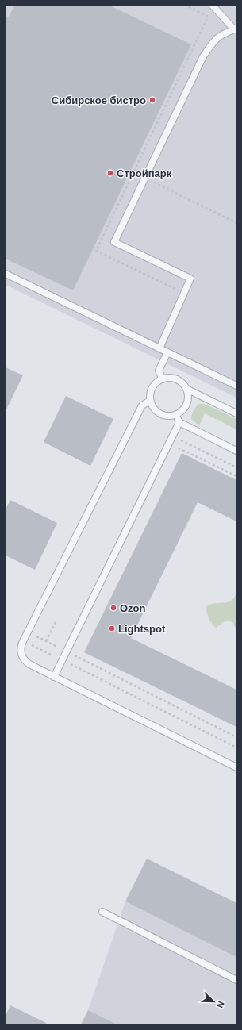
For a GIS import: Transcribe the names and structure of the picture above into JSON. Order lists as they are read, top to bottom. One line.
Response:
{"places":["Сибирское бистро","Стройпарк","Ozon","Lightspot"],"north":"bottom right"}
